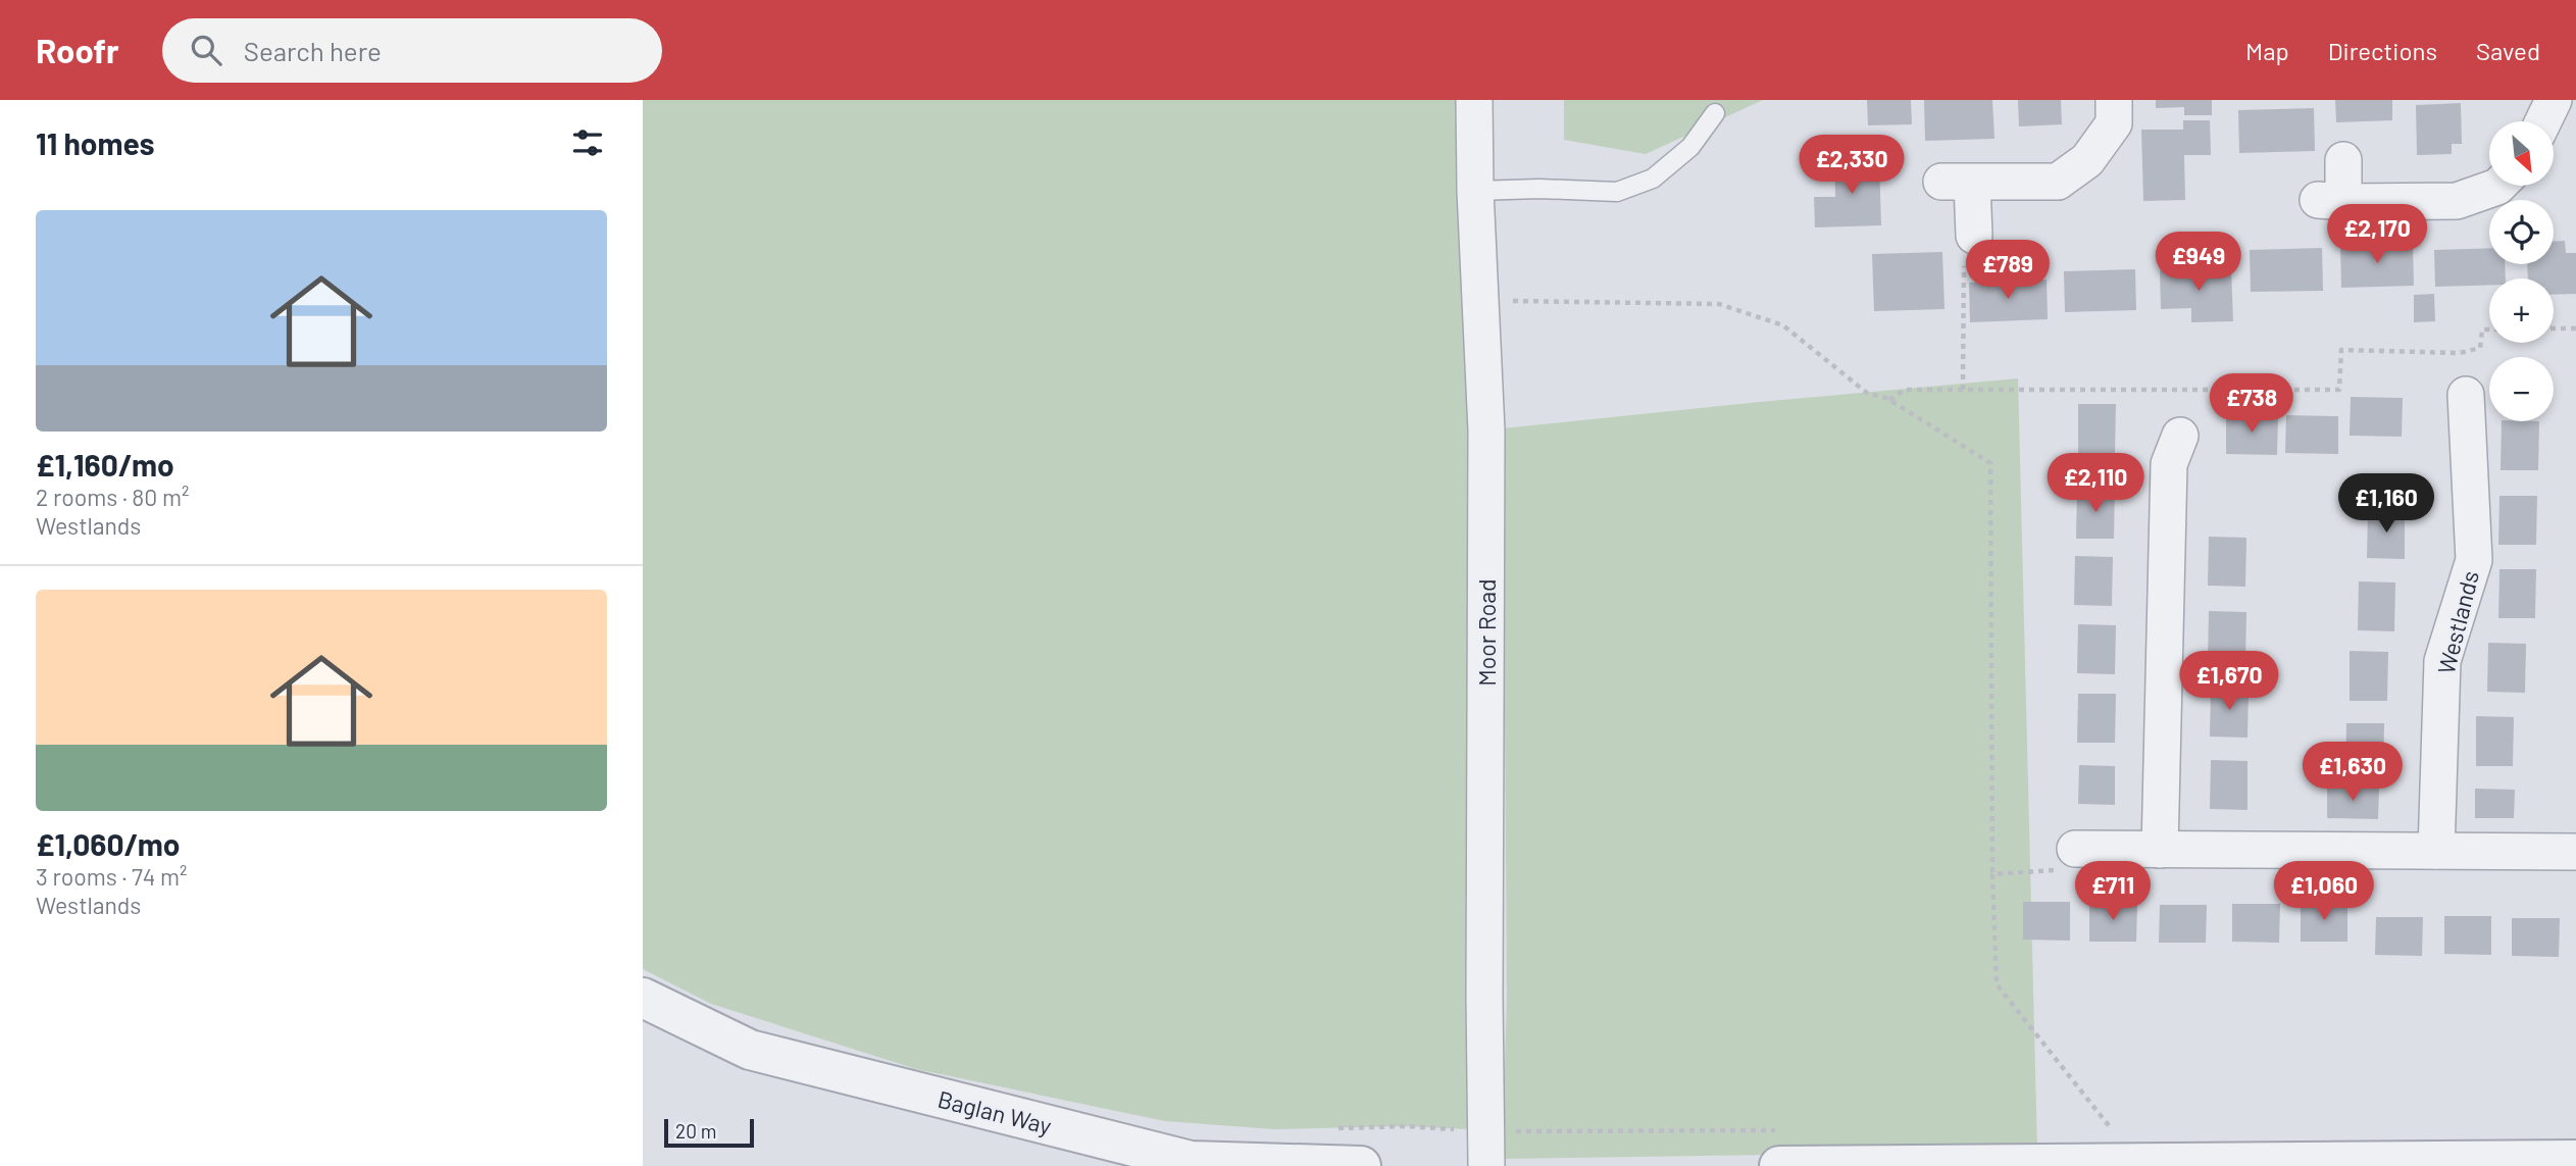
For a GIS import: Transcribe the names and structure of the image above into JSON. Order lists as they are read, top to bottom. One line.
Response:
{"streets":{"street":["Westlands","Moor Road","Baglan Way"]},"scale_bar":"20 m","north":"bottom right","page":{"header":"Roofr","search":"Search here","nav":["Map","Directions","Saved"],"heading":"11 homes","map_buttons":["+","−"],"price":["£2,330","£2,170","£949","£789","£738","£2,110","£1,160","£1,670","£1,630","£711","£1,060"],"list":[{"name":"£1,160/mo","note":"2 rooms · 80 m² · Westlands"},{"name":"£1,060/mo","note":"3 rooms · 74 m² · Westlands"}],"scale":"20 m"}}
